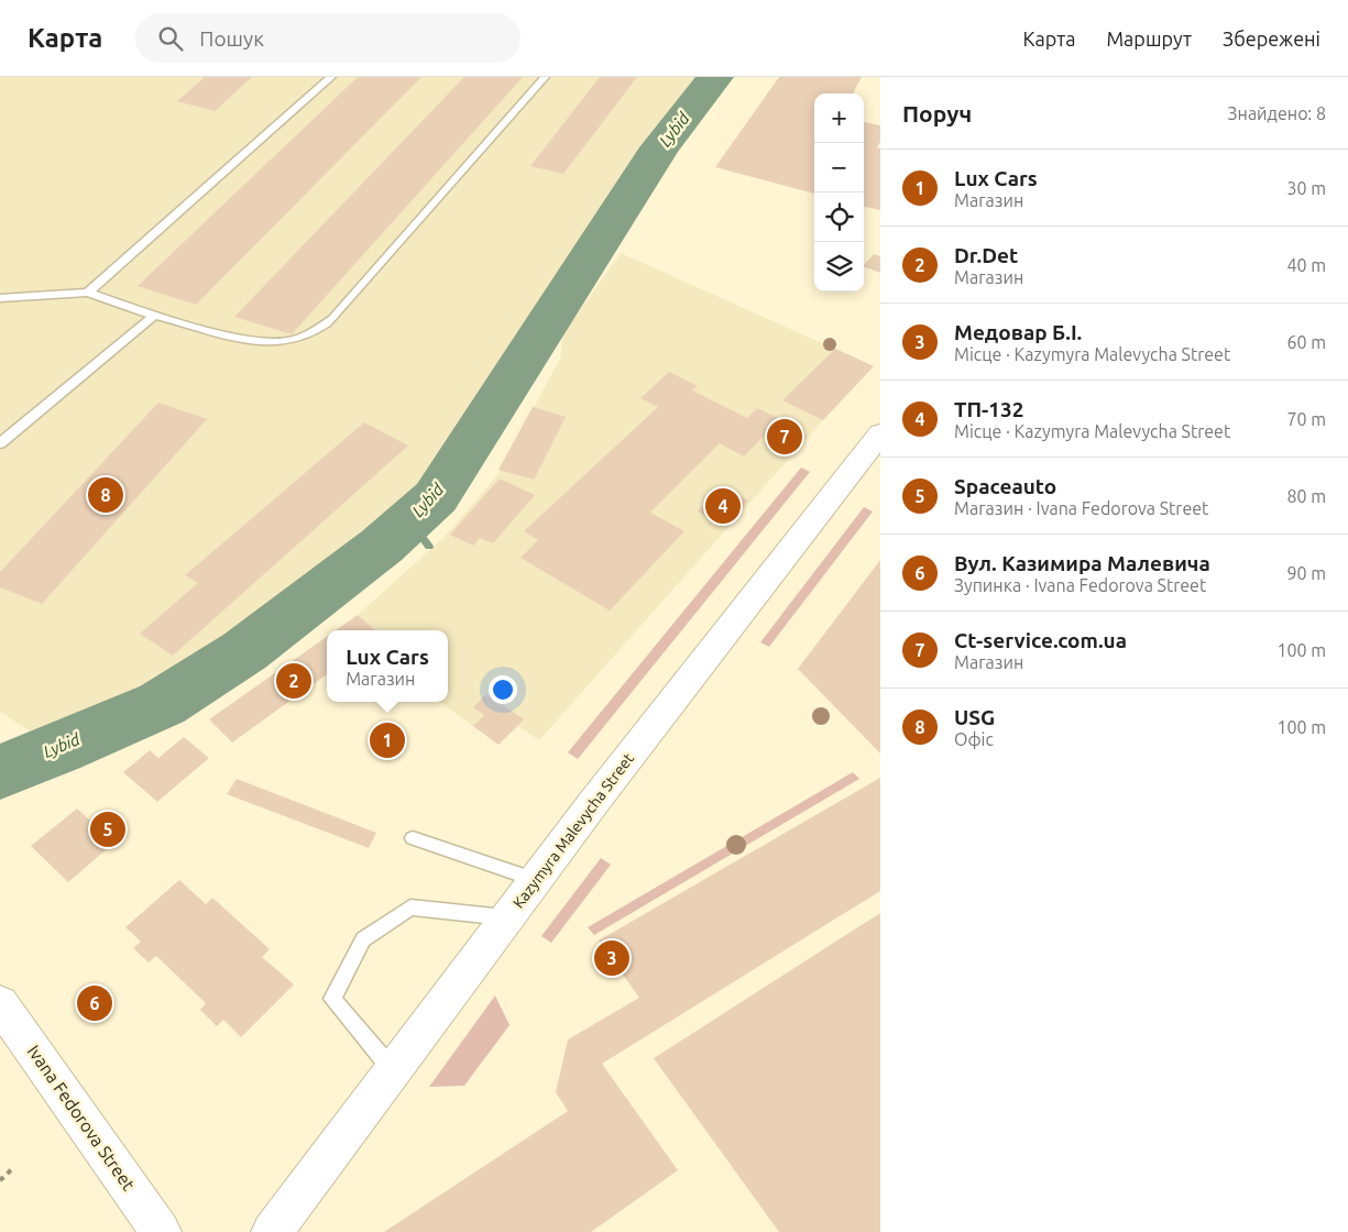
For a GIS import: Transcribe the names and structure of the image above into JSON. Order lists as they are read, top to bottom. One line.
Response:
{"streets":{"main road":["Kazymyra Malevycha Street","Ivana Fedorova Street"]},"water":["Lybid"],"page":{"header":"Карта","search":"Пошук","nav":["Карта","Маршрут","Збережені"],"heading":["Поруч","Знайдено: 8"],"map_buttons":["+","−"],"list":[{"mark":"1","name":"Lux Cars","note":"Магазин","value":"30 m"},{"mark":"2","name":"Dr.Det","note":"Магазин","value":"40 m"},{"mark":"3","name":"Медовар Б.І.","note":"Місце · Kazymyra Malevycha Street","value":"60 m"},{"mark":"4","name":"ТП-132","note":"Місце · Kazymyra Malevycha Street","value":"70 m"},{"mark":"5","name":"Spaceauto","note":"Магазин · Ivana Fedorova Street","value":"80 m"},{"mark":"6","name":"Вул. Казимира Малевича","note":"Зупинка · Ivana Fedorova Street","value":"90 m"},{"mark":"7","name":"Ct-service.com.ua","note":"Магазин","value":"100 m"},{"mark":"8","name":"USG","note":"Офіс","value":"100 m"}],"pins":["7","8","4","2","1","5","3","6"],"popup":["Lux Cars","Магазин"]}}
